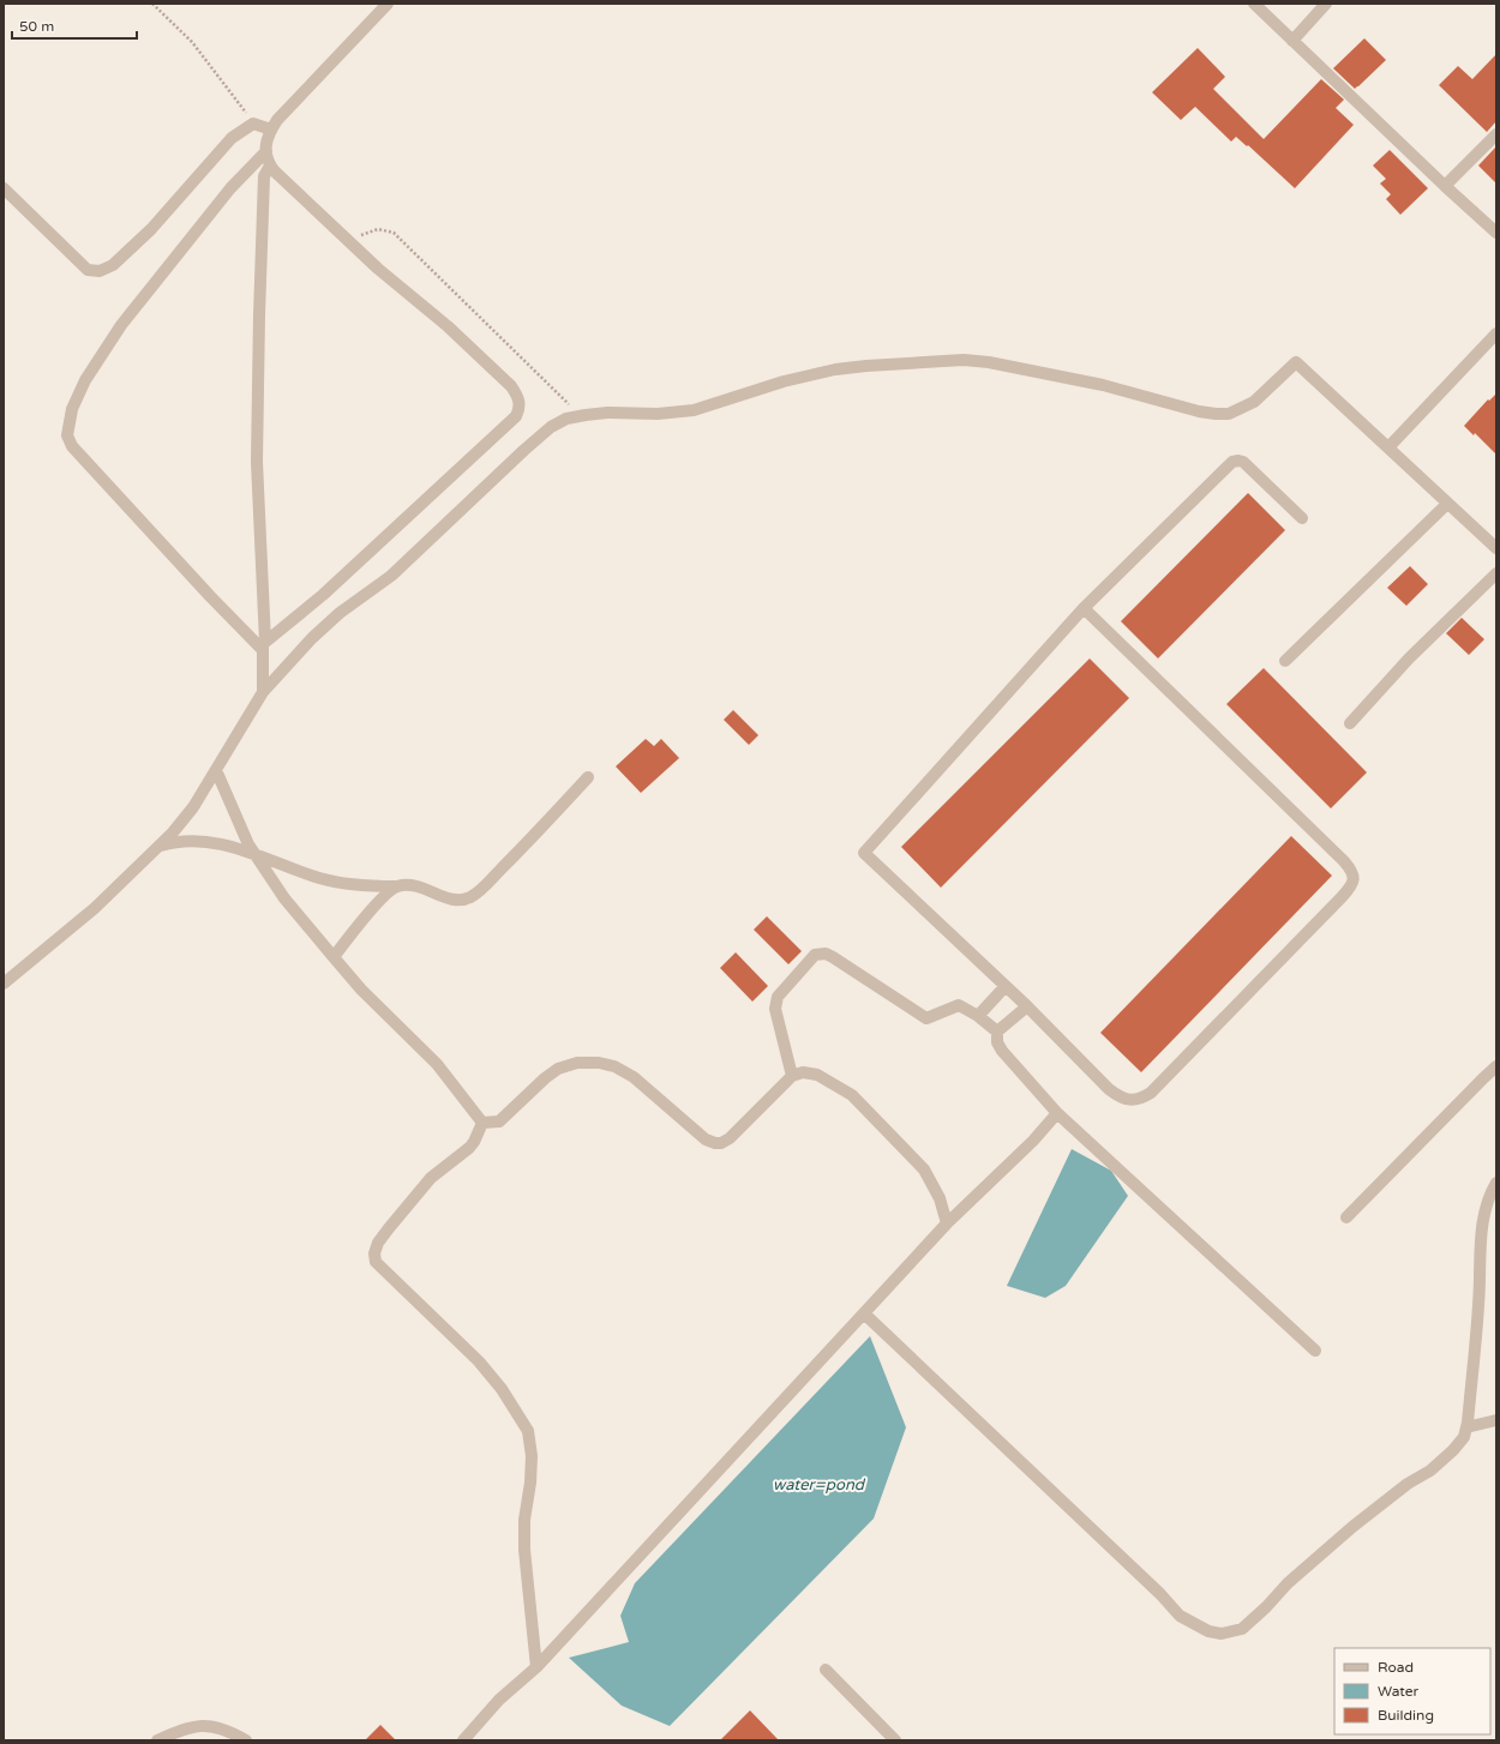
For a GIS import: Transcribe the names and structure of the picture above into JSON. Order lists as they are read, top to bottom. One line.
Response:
{"water":["water=pond"],"legend":["Road","Water","Building"],"scale_bar":"50 m"}
